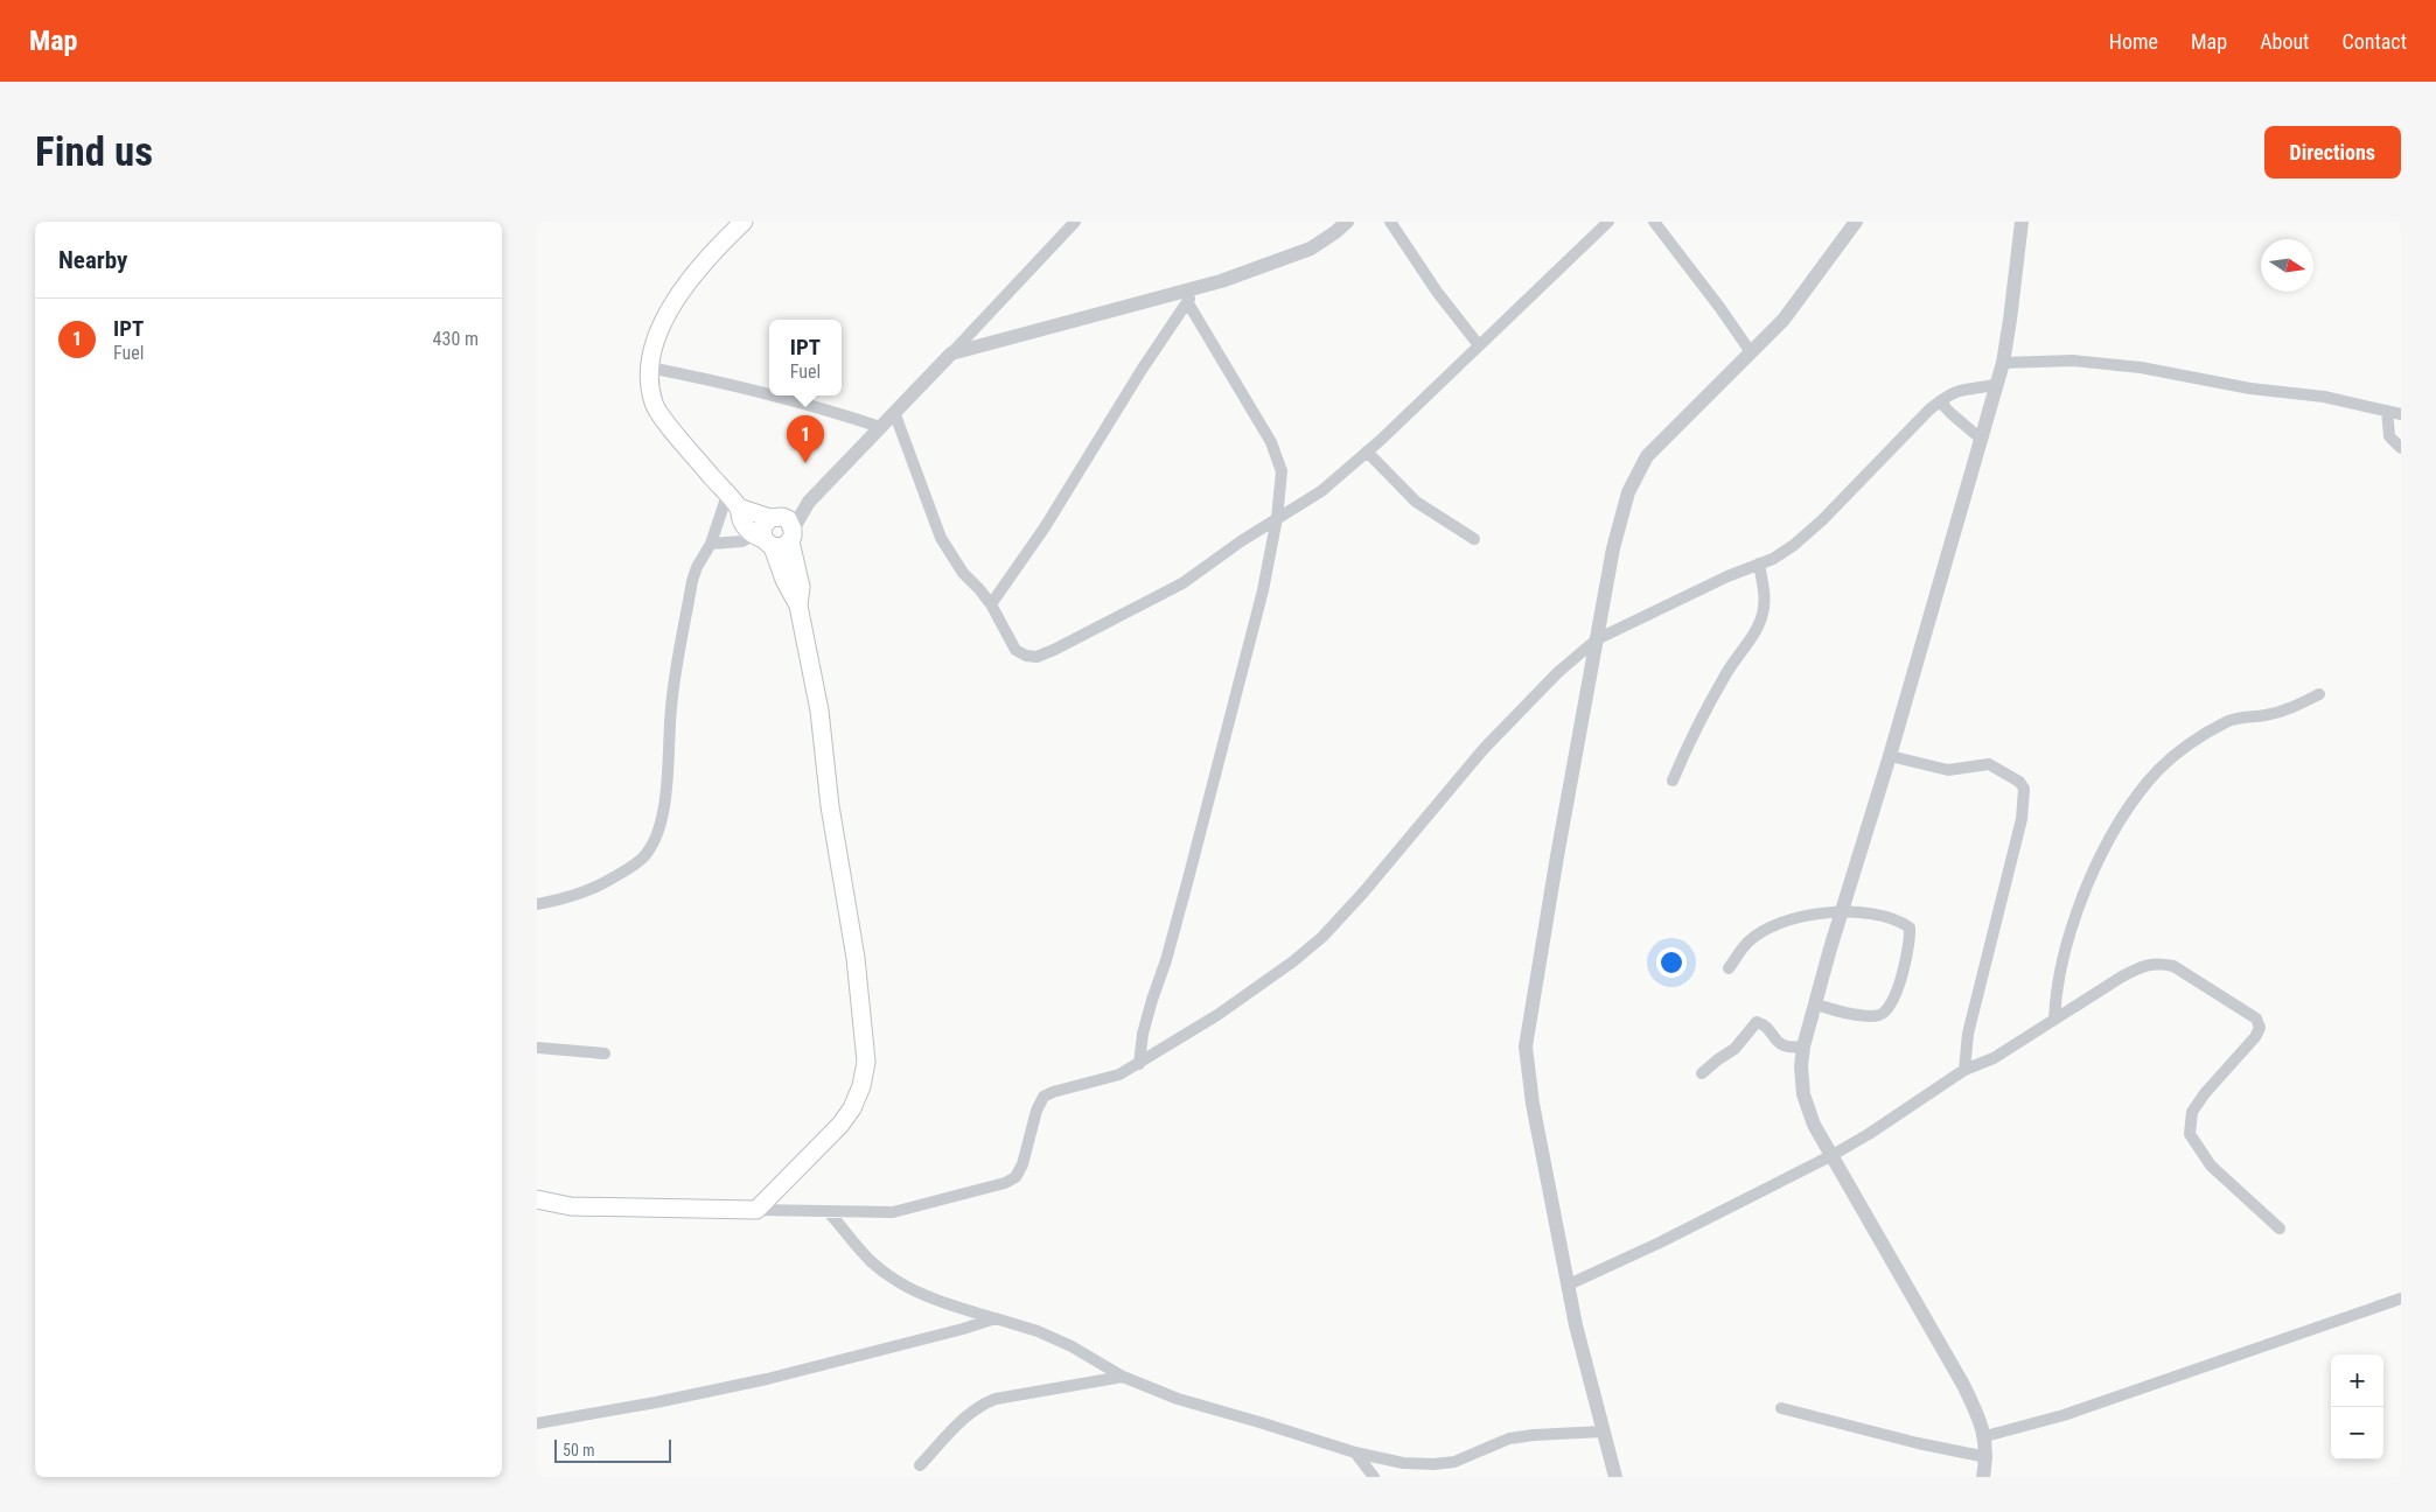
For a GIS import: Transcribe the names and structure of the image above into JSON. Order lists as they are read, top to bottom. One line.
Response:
{"scale_bar":"50 m","north":"right","page":{"header":"Map","nav":["Home","Map","About","Contact"],"buttons":"Directions","title":"Find us","heading":"Nearby","list":[{"mark":"1","name":"IPT","note":"Fuel","value":"430 m"}],"popup":["IPT","Fuel"],"pins":"1","map_buttons":["+","−"],"scale":"50 m"}}
